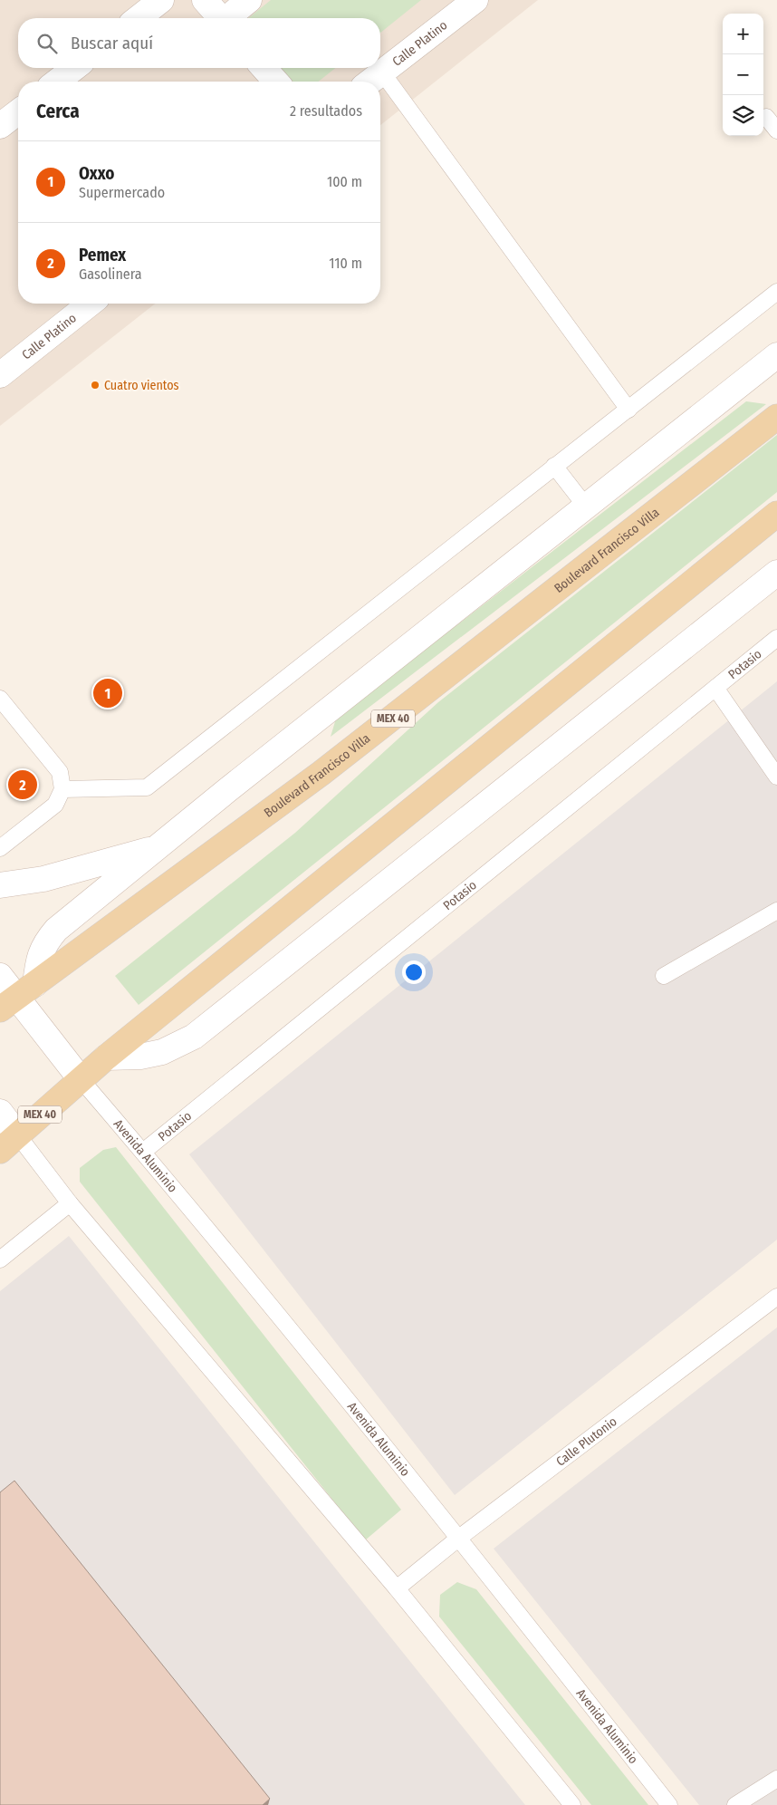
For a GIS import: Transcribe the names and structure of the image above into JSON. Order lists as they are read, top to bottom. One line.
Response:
{"streets":{"main road":["Boulevard Francisco Villa","MEX 40"],"street":["Calle Platino"],"lane":["Potasio","Avenida Aluminio","Calle Plutonio"]},"crossings":[["Potasio","Avenida Aluminio"],["MEX 40","Avenida Aluminio"],["Avenida Aluminio","Calle Plutonio"]],"places":["Cuatro vientos"],"page":{"map_buttons":["+","−"],"search":"Buscar aquí","heading":["Cerca","2 resultados"],"list":[{"mark":"1","name":"Oxxo","note":"Supermercado","value":"100 m"},{"mark":"2","name":"Pemex","note":"Gasolinera","value":"110 m"}],"pins":["1","2"]}}
